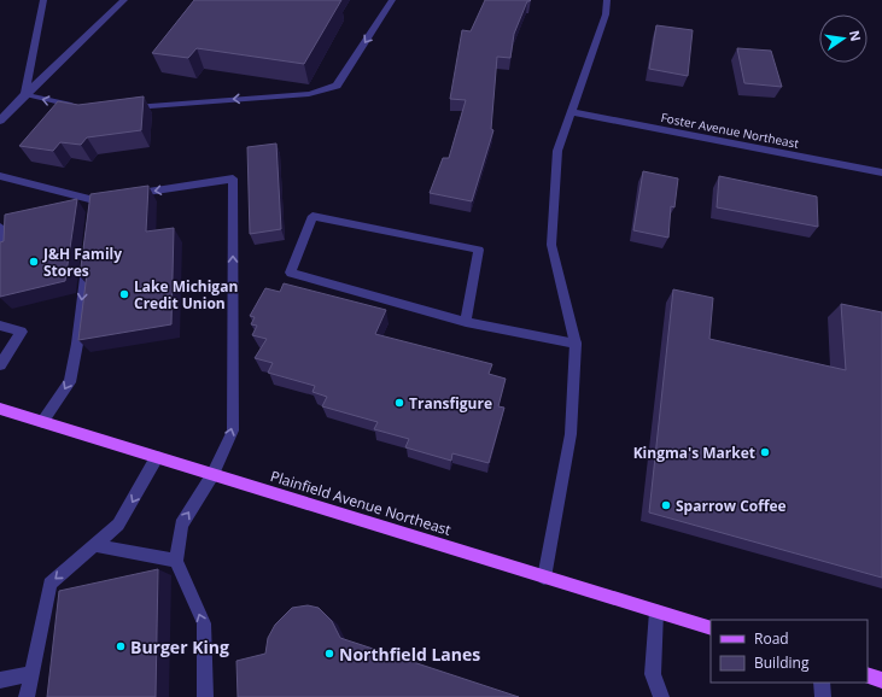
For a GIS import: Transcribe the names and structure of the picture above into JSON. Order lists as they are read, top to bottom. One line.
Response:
{"streets":{"main road":["Plainfield Avenue Northeast"],"street":["Foster Avenue Northeast"]},"places":["J&H Family Stores","Lake Michigan Credit Union","Transfigure","Kingma's Market","Sparrow Coffee","Burger King","Northfield Lanes"],"legend":["Road","Building"],"north":"right"}
